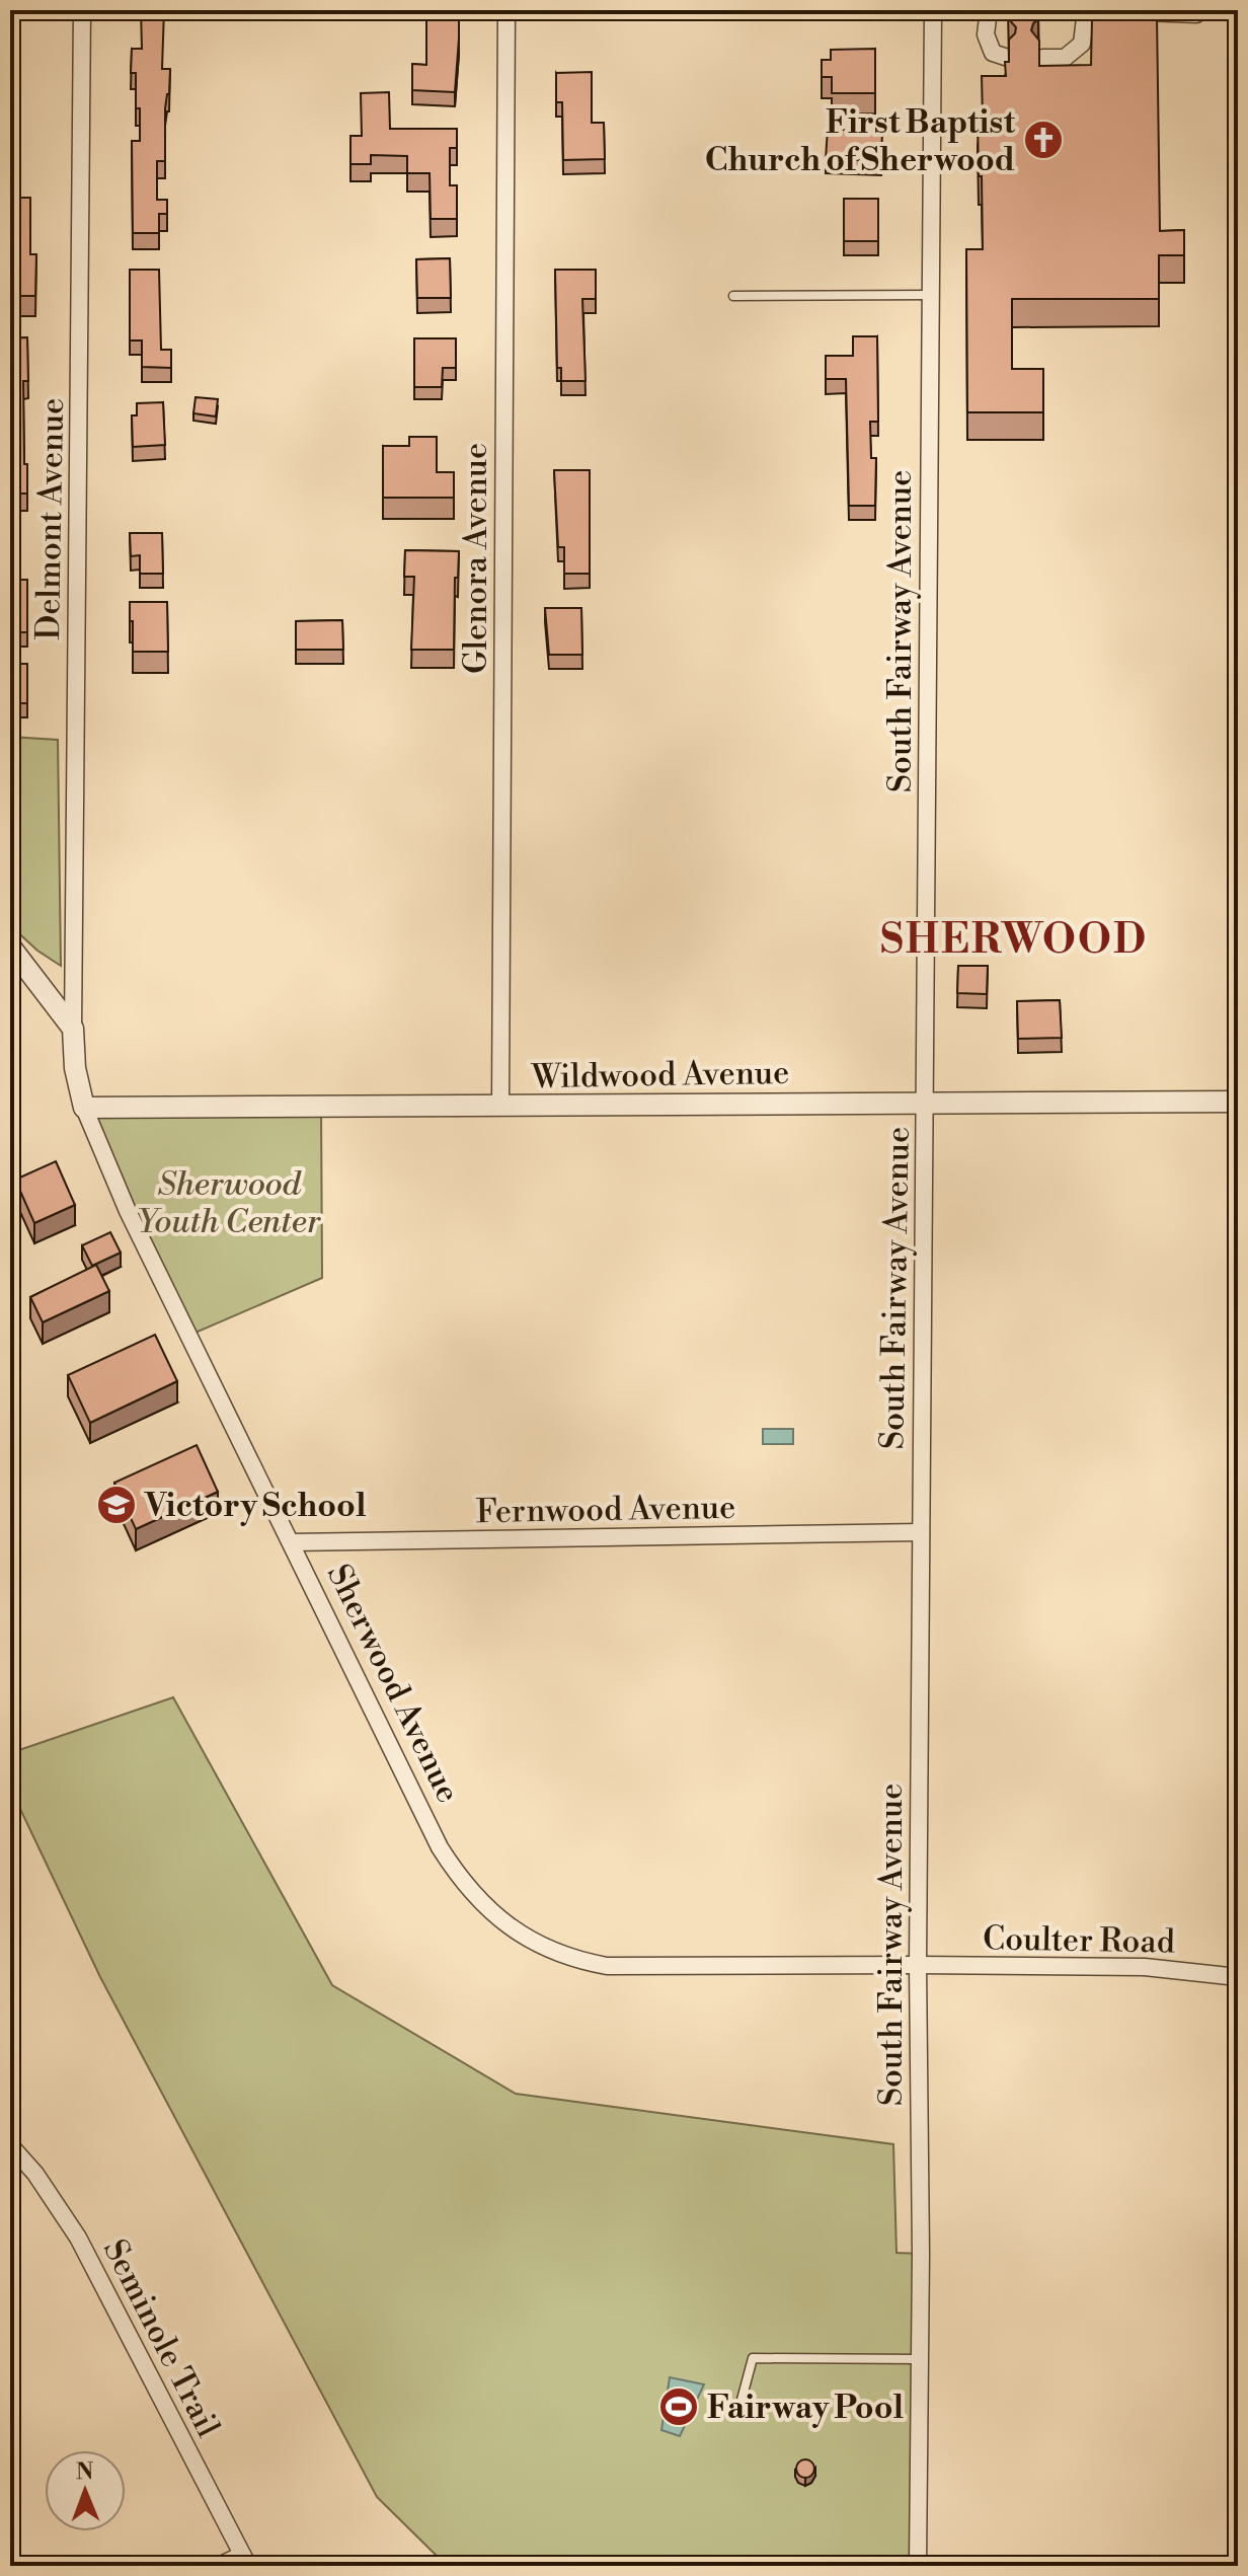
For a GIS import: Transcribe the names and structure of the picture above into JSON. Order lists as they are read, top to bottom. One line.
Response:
{"streets":{"street":["Delmont Avenue","Glenora Avenue","South Fairway Avenue","Wildwood Avenue","Fernwood Avenue","Sherwood Avenue","Coulter Road","Seminole Trail"]},"crossings":[["Delmont Avenue","Sherwood Avenue"],["Glenora Avenue","Wildwood Avenue"],["South Fairway Avenue","Wildwood Avenue"],["South Fairway Avenue","Fernwood Avenue"],["South Fairway Avenue","Sherwood Avenue"],["South Fairway Avenue","Coulter Road"],["Wildwood Avenue","Sherwood Avenue"],["Fernwood Avenue","Sherwood Avenue"],["Sherwood Avenue","Coulter Road"]],"districts":["SHERWOOD"],"parks":["Sherwood Youth Center"],"places":{"church":["First Baptist Church of Sherwood"],"school or university":["Victory School"],"sports":["Fairway Pool"]},"north":"top"}
